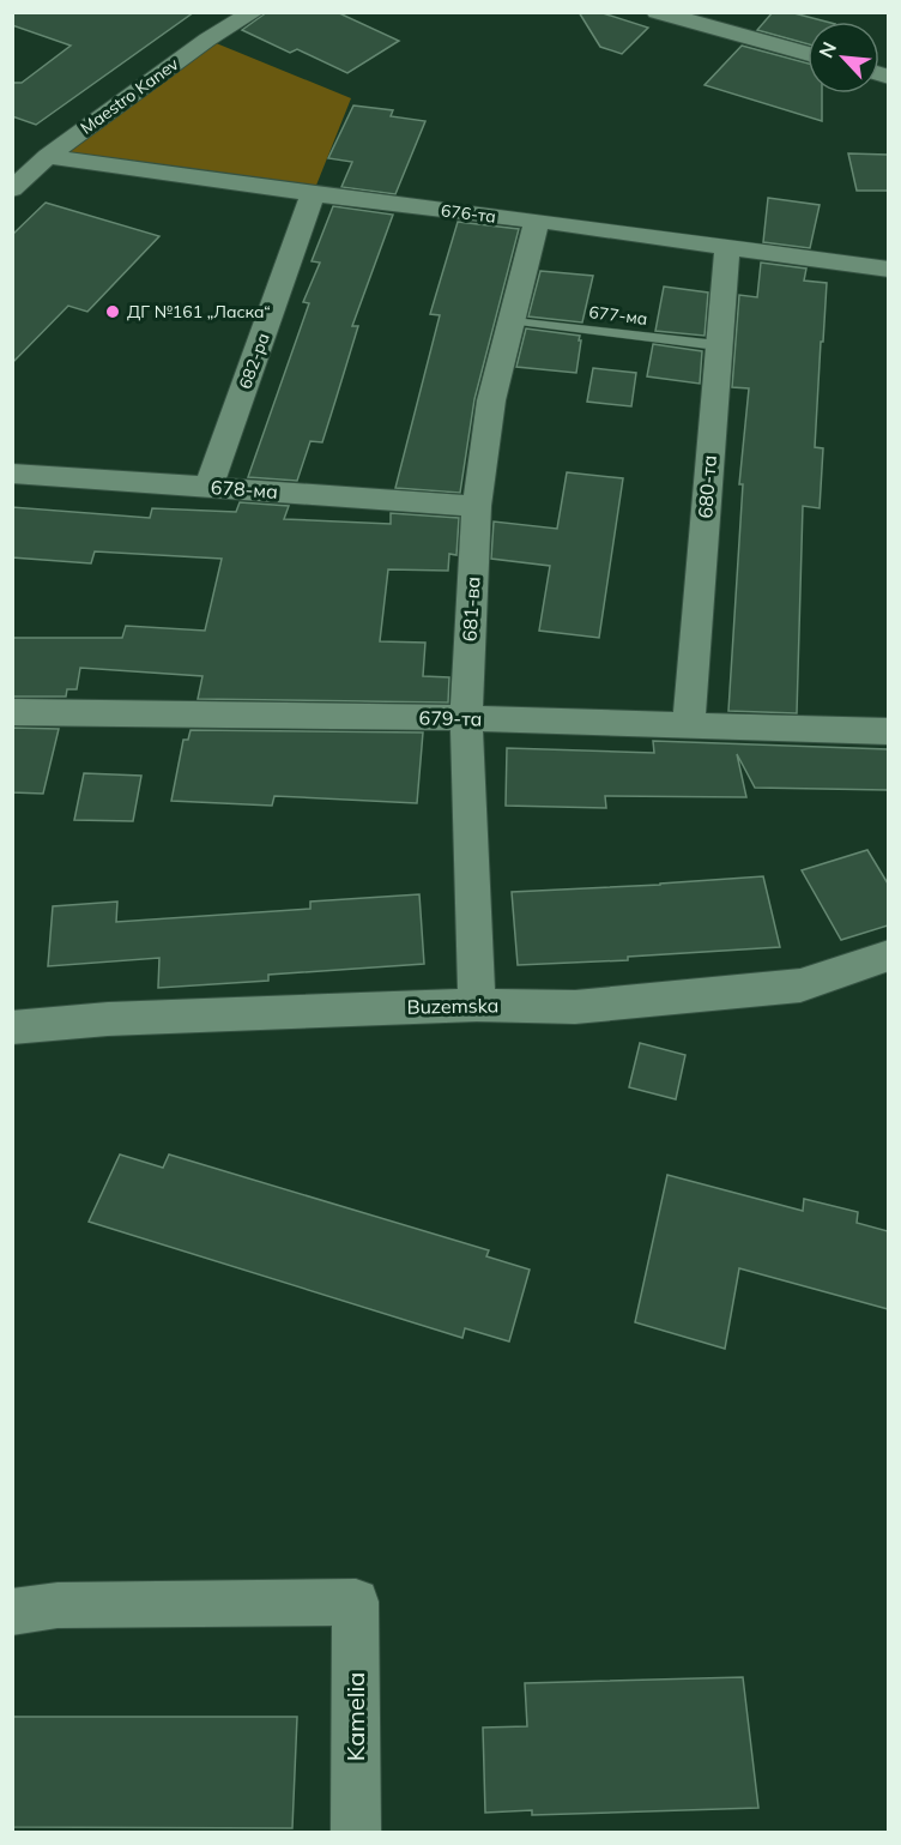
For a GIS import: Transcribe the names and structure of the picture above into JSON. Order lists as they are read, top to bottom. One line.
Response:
{"streets":{"street":["Maestro Kanev","676-та","682-ра","680-та","678-ма","681-ва","679-та","Buzemska","Kamelia"],"lane":["677-ма"]},"crossings":[["Maestro Kanev","676-та"],["676-та","682-ра"],["676-та","680-та"],["676-та","681-ва"],["677-ма","680-та"],["677-ма","681-ва"],["682-ра","678-ма"],["680-та","679-та"],["678-ма","681-ва"],["681-ва","679-та"],["681-ва","Buzemska"]],"places":["ДГ №161 „Ласка“"],"north":"top left"}
